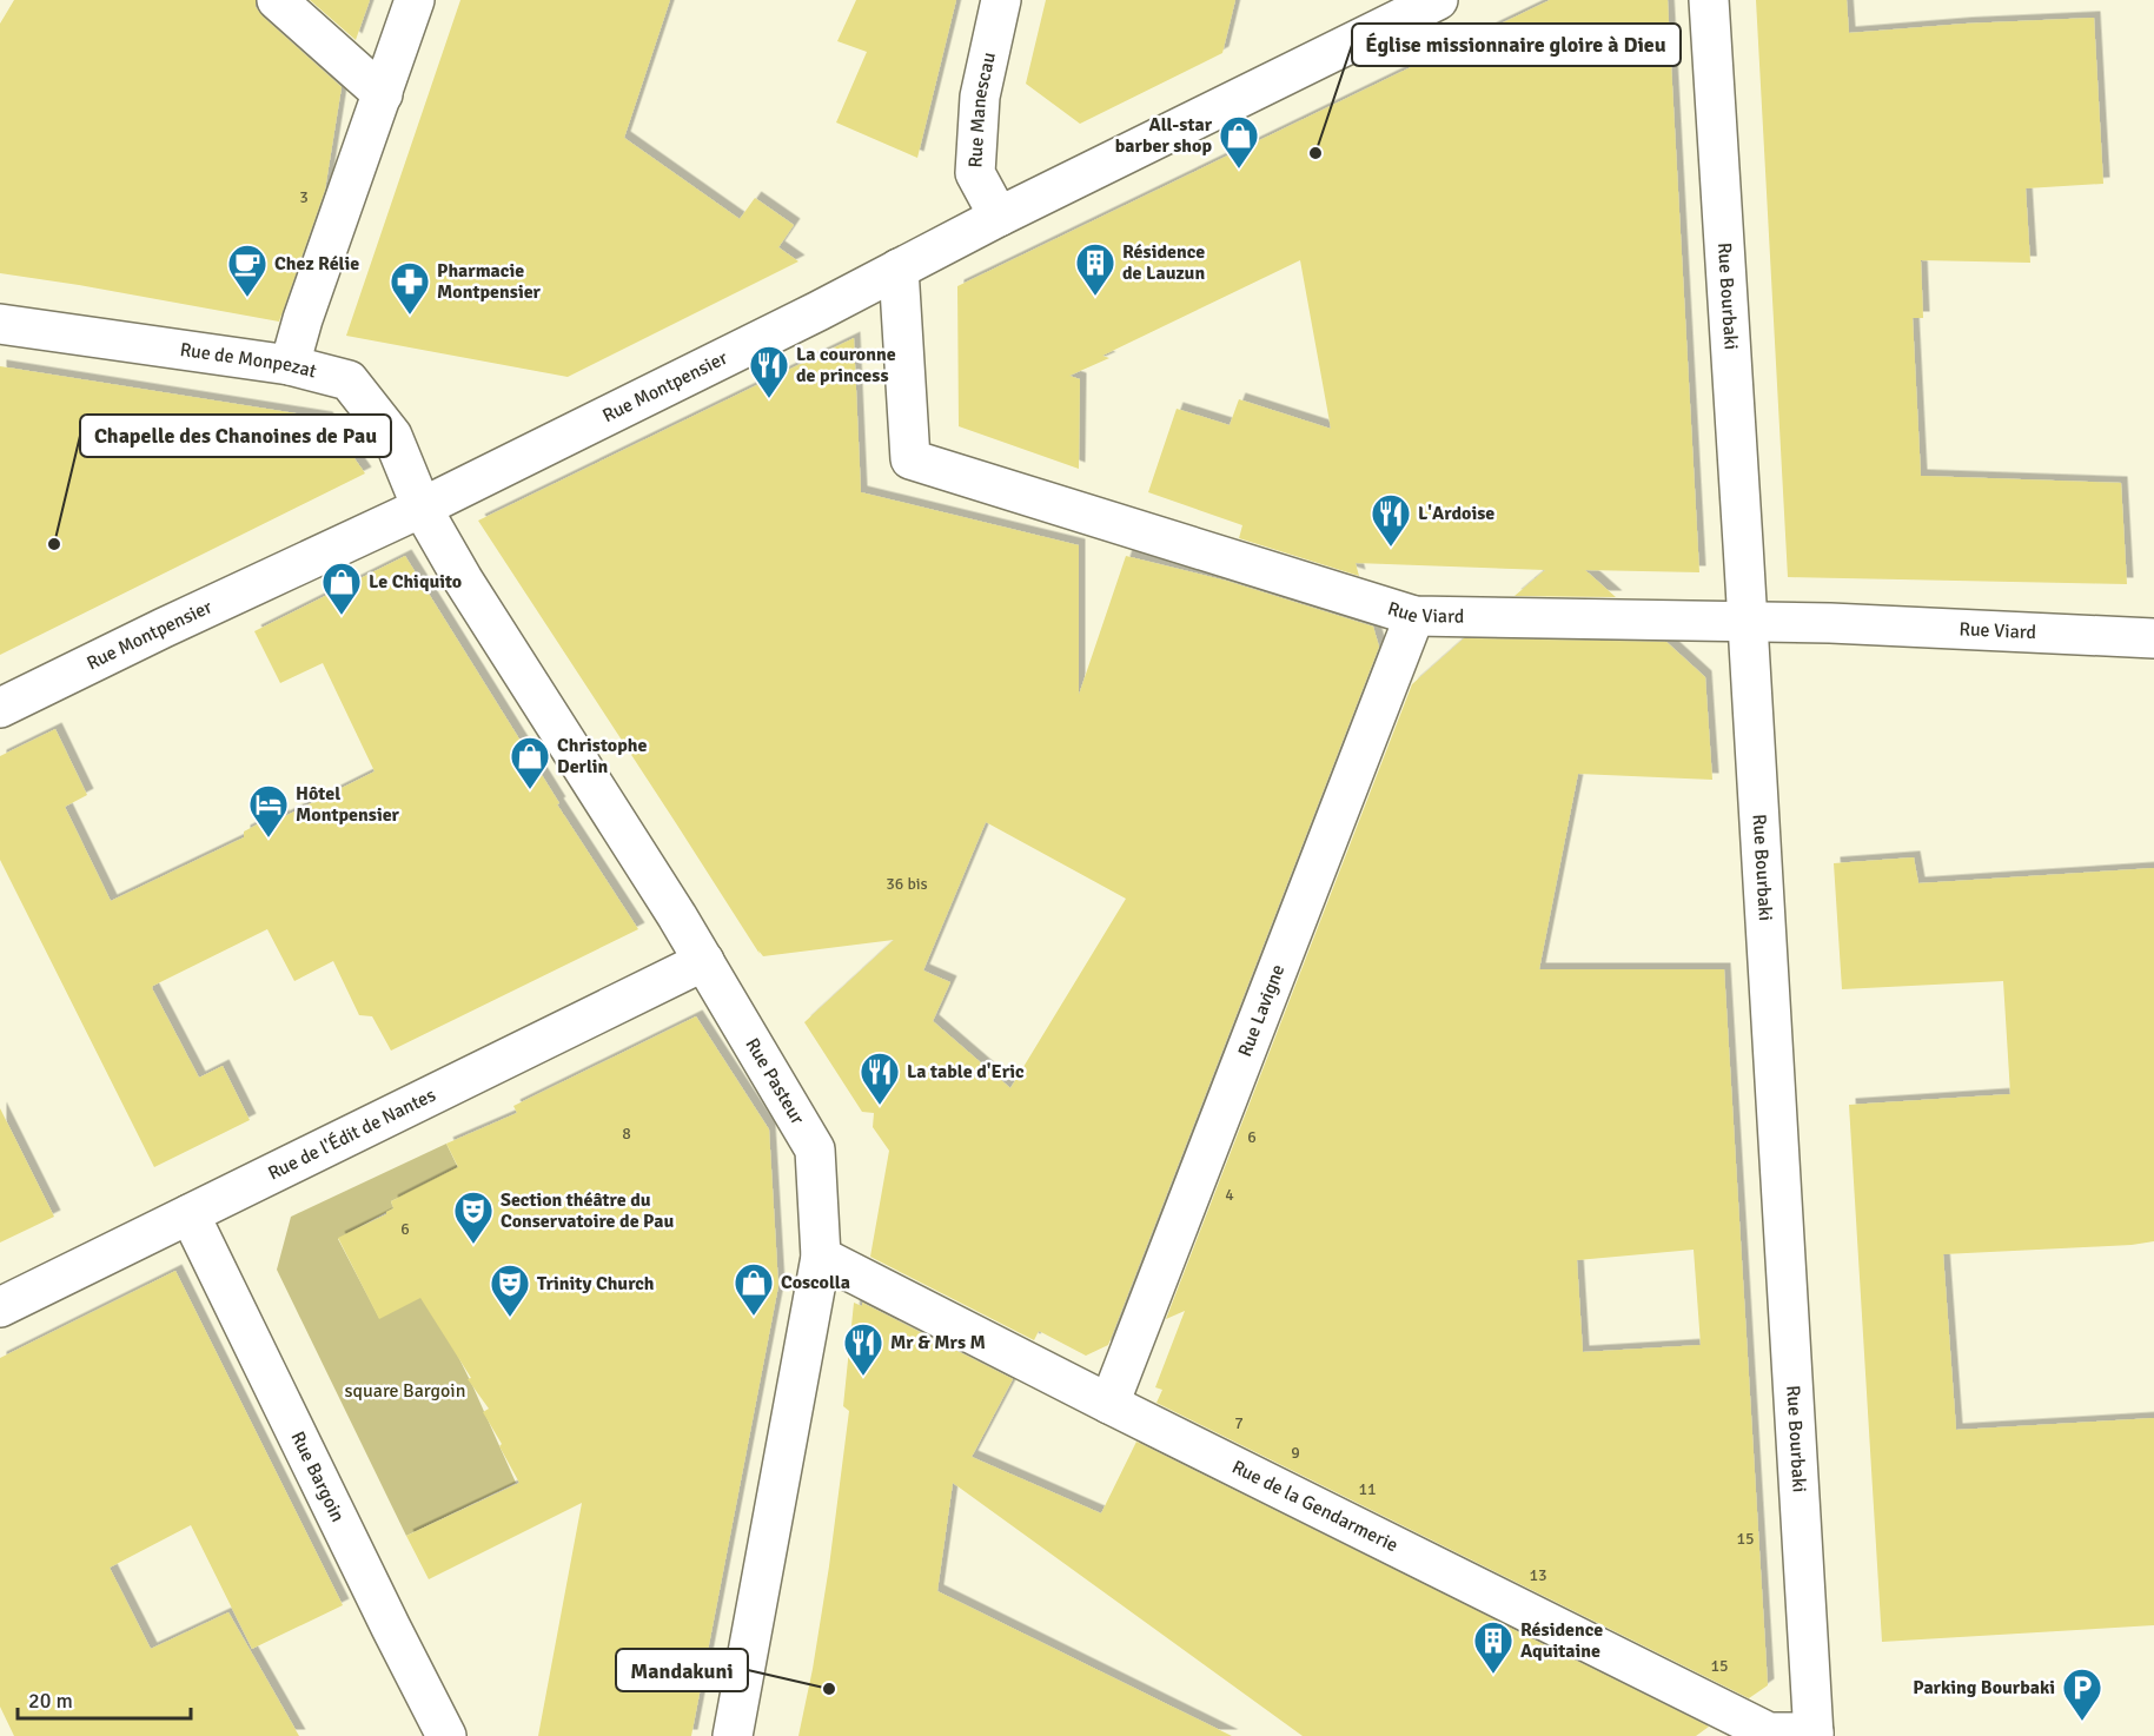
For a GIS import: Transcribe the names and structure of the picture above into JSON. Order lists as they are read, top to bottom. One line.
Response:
{"streets":{"street":["Rue Manescau","Rue Bourbaki","Rue de Monpezat","Rue Montpensier","Rue Viard","Rue Lavigne","Rue Pasteur","Rue de l'Édit de Nantes","Rue Bargoin","Rue de la Gendarmerie"]},"crossings":[["Rue Manescau","Rue Montpensier"],["Rue Bourbaki","Rue Viard"],["Rue Bourbaki","Rue de la Gendarmerie"],["Rue de Monpezat","Rue Montpensier"],["Rue de Monpezat","Rue Pasteur"],["Rue Montpensier","Rue Viard"],["Rue Montpensier","Rue Pasteur"],["Rue Viard","Rue Lavigne"],["Rue Lavigne","Rue de la Gendarmerie"],["Rue Pasteur","Rue de l'Édit de Nantes"],["Rue Pasteur","Rue de la Gendarmerie"],["Rue de l'Édit de Nantes","Rue Bargoin"]],"parks":["square Bargoin"],"places":{"other":["Église missionnaire gloire à Dieu","Chapelle des Chanoines de Pau","Mandakuni"],"shop":["All-star barber shop","Le Chiquito","Christophe Derlin","Coscolla"],"building":["Résidence de Lauzun","Résidence Aquitaine"],"cafe":["Chez Rélie"],"pharmacy":["Pharmacie Montpensier"],"restaurant":["La couronne de princess","L'Ardoise","La table d'Eric","Mr & Mrs M"],"hotel":["Hôtel Montpensier"],"theatre":["Section théâtre du Conservatoire de Pau","Trinity Church"],"parking":["Parking Bourbaki"]},"house_numbers":["3","36 bis","8","6","4","6","7","9","11","15","13","15"],"scale_bar":"20 m"}
